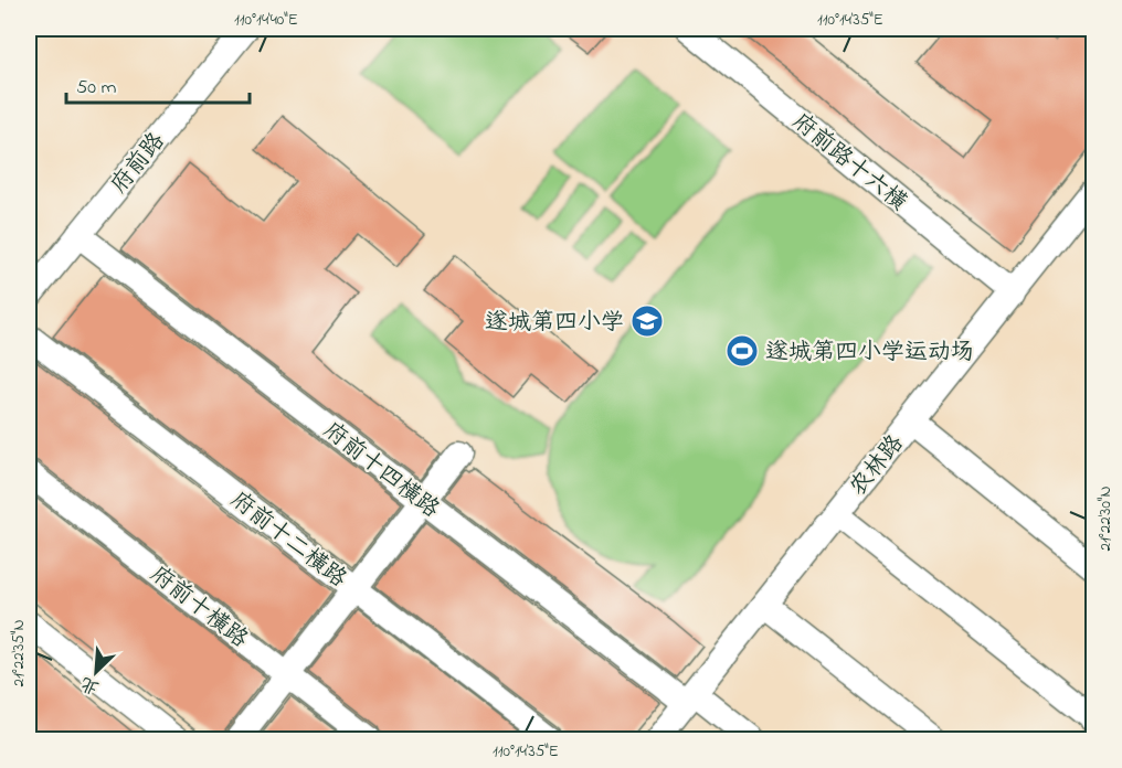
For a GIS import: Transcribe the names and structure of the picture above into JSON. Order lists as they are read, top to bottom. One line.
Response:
{"streets":{"street":["府前路十六横","府前路","农林路","府前十四横路","府前十二横路","府前十横路"]},"crossings":[["府前路十六横","农林路"],["府前路","府前十四横路"],["农林路","府前十四横路"]],"places":{"school or university":["遂城第四小学"],"sports":["遂城第四小学运动场"]},"scale_bar":"50 m","north":"bottom left","coordinates":["110°14'40\"E","110°14'35\"E","21°22'30\"N","21°22'35\"N"]}
